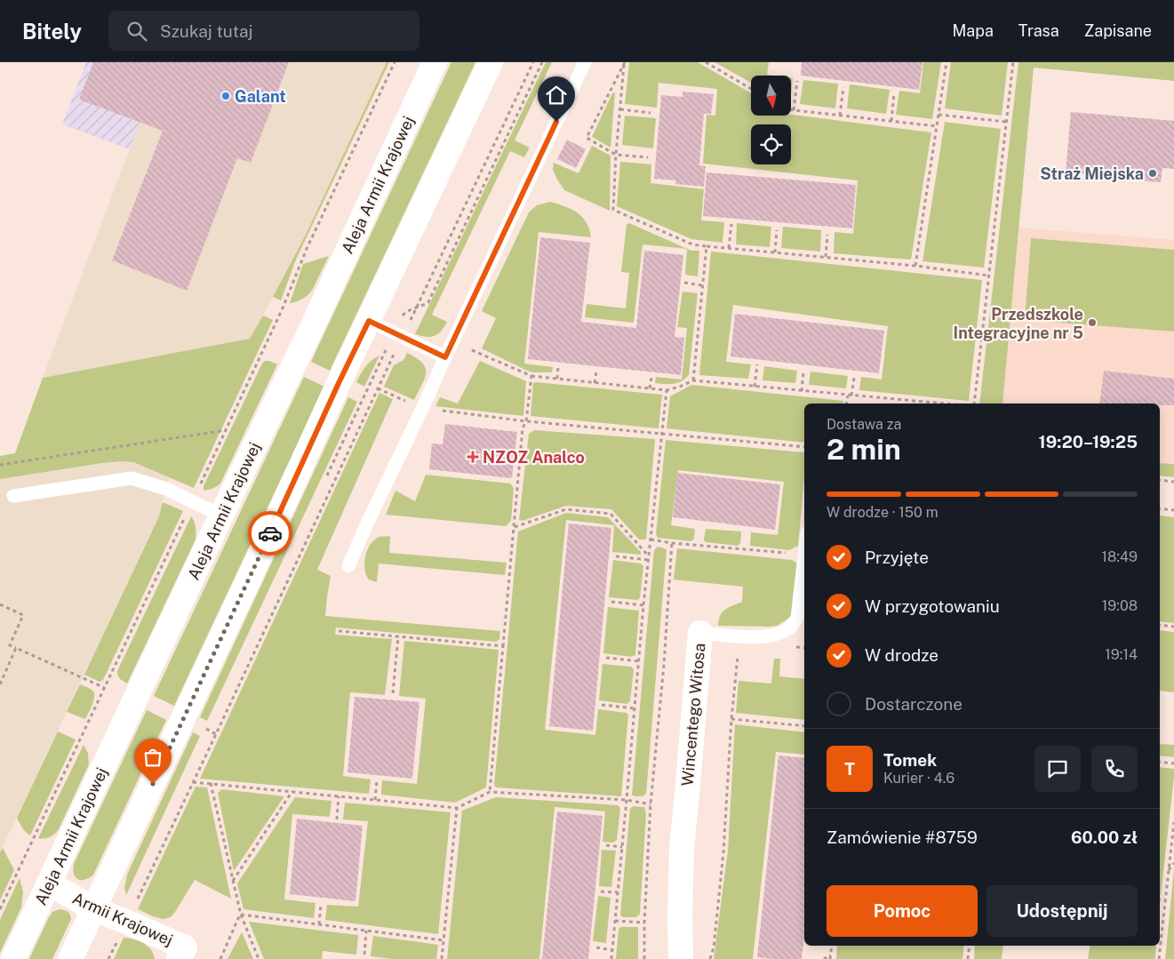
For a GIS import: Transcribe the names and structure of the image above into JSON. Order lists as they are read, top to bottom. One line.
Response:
{"streets":{"street":["Aleja Armii Krajowej","Wincentego Witosa","Armii Krajowej"]},"crossings":[["Aleja Armii Krajowej","Armii Krajowej"]],"places":{"other":["Galant","Straż Miejska","Przedszkole Integracyjne nr 5"],"health":["NZOZ Analco"]},"north":"bottom","page":{"header":"Bitely","search":"Szukaj tutaj","nav":["Mapa","Trasa","Zapisane"],"heading":["2 min","Dostawa za","19:20–19:25"],"panel":["Tomek","Kurier · 4.6","Zamówienie #8759","60.00 zł"],"bar":"W drodze · 150 m","list":[["Przyjęte","18:49"],["W przygotowaniu","19:08"],["W drodze","19:14"],"Dostarczone"],"round":"T","buttons":["Pomoc","Udostępnij"]}}
